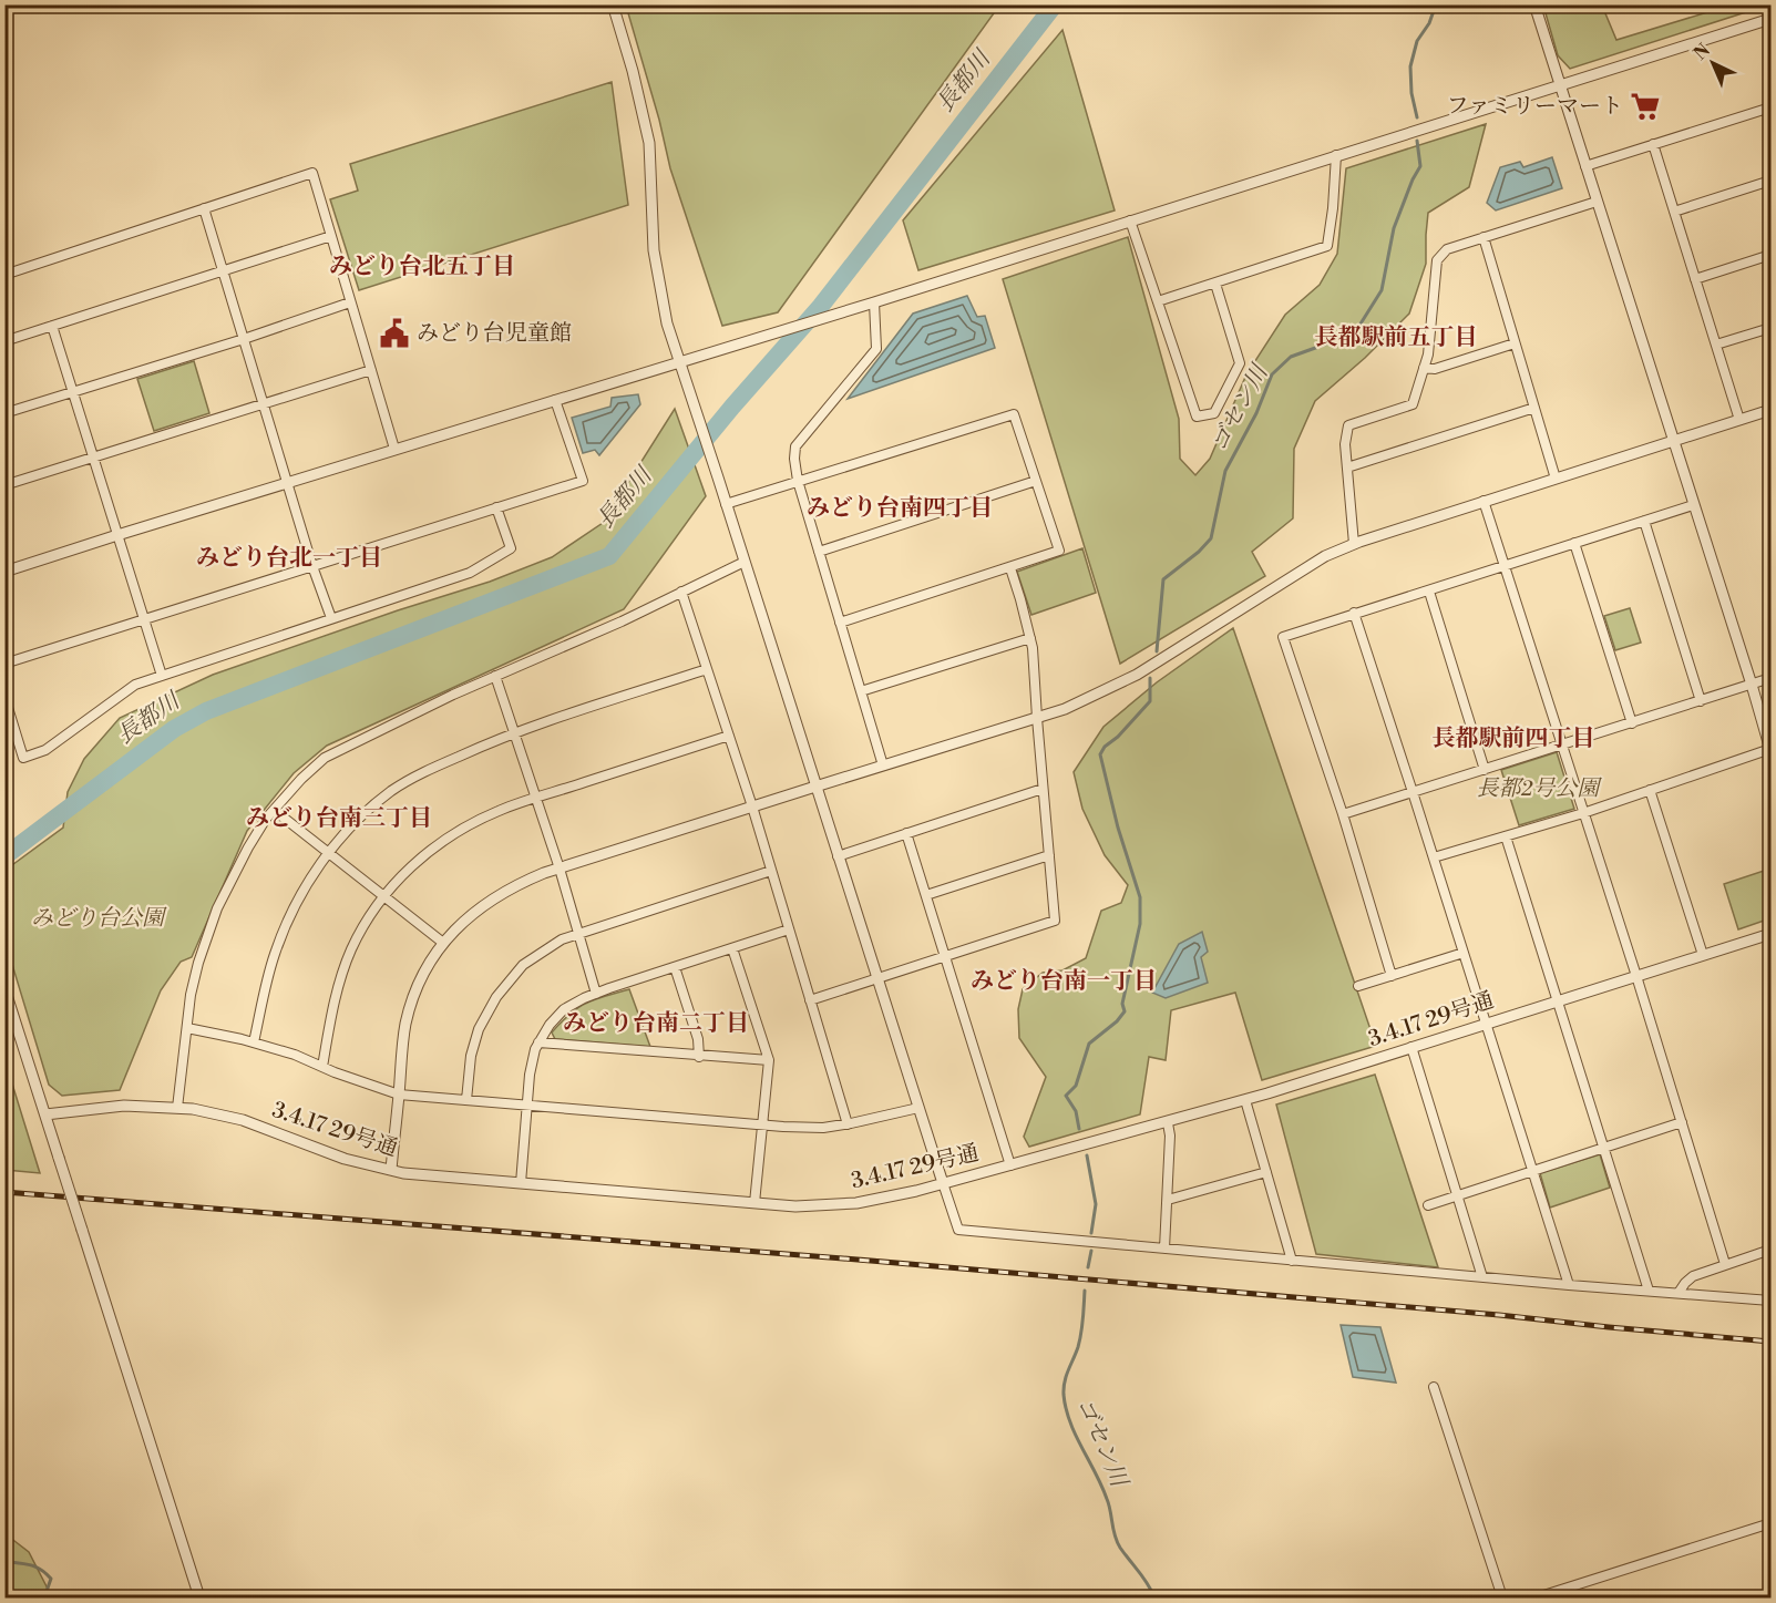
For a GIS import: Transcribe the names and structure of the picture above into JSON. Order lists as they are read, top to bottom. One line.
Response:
{"streets":{"street":["3.4.17 29号通"]},"districts":["みどり台北五丁目","長都駅前五丁目","みどり台南四丁目","みどり台北一丁目","長都駅前四丁目","みどり台南三丁目","みどり台南一丁目","みどり台南二丁目"],"water":["長都川","ゴセン川"],"parks":["長都2号公園","みどり台公園"],"places":{"supermarket":["ファミリーマート"],"public building":["みどり台児童館"]},"north":"top left"}
